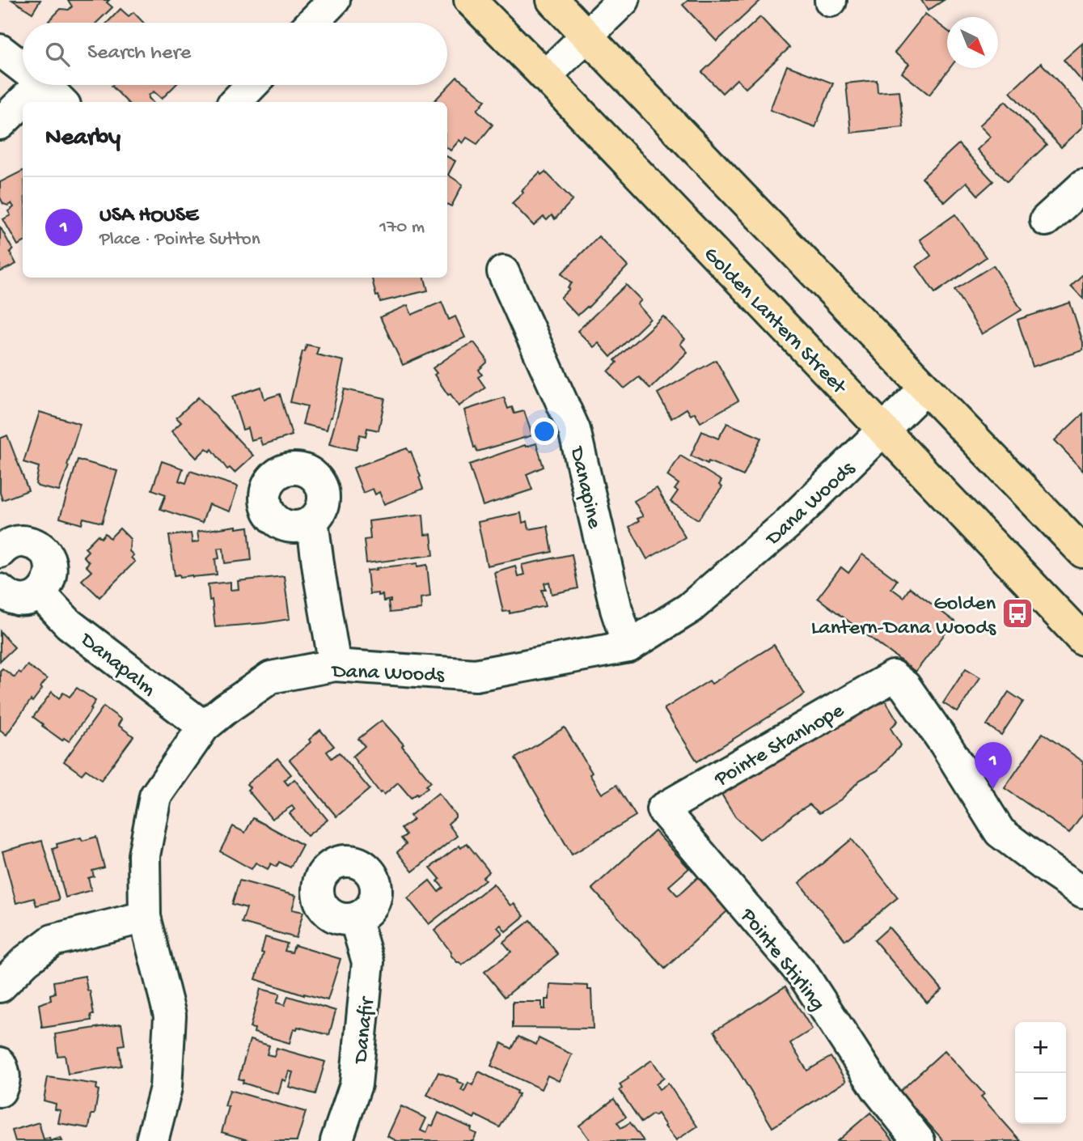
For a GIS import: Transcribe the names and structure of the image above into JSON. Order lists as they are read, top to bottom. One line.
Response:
{"streets":{"main road":["Golden Lantern Street"],"street":["Danapine","Dana Woods","Danapalm","Pointe Stanhope","Pointe Stirling","Danafir"]},"crossings":[["Golden Lantern Street","Dana Woods"],["Danapine","Dana Woods"],["Dana Woods","Danapalm"],["Pointe Stanhope","Pointe Stirling"]],"places":{"bus stop":["Golden Lantern-Dana Woods"]},"north":"bottom right","page":{"search":"Search here","heading":"Nearby","list":[{"mark":"1","name":"USA HOUSE","note":"Place · Pointe Sutton","value":"170 m"}],"pins":"1","map_buttons":["+","−"]}}
